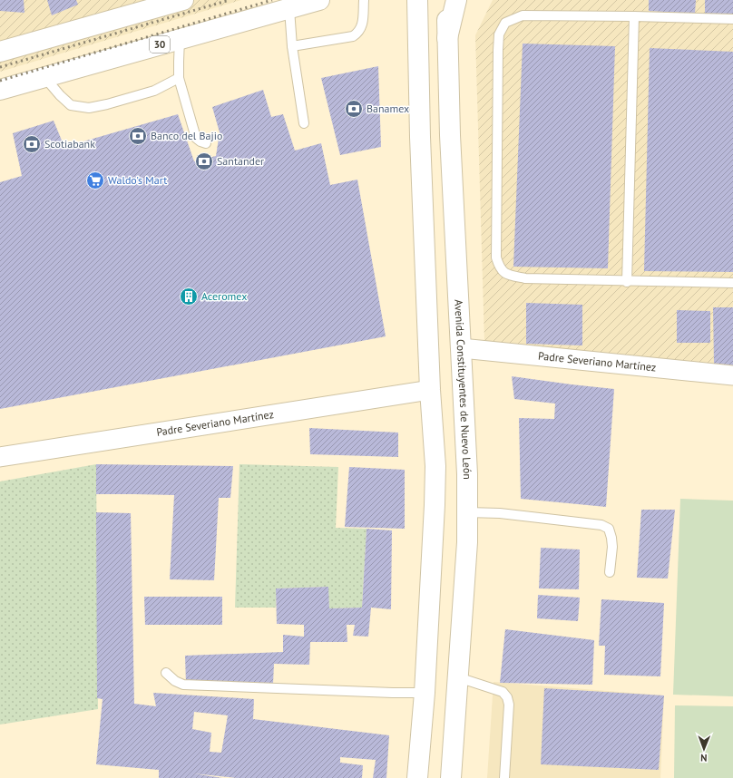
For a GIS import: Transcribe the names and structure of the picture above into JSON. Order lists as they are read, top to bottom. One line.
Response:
{"streets":{"main road":["30","Avenida Constituyentes de Nuevo León"],"street":["Padre Severiano Martínez"]},"crossings":[["Padre Severiano Martínez","Avenida Constituyentes de Nuevo León"]],"places":{"bank":["Banamex","Banco del Bajio","Scotiabank","Santander"],"supermarket":["Waldo's Mart"],"building":["Aceromex"]},"north":"bottom"}
